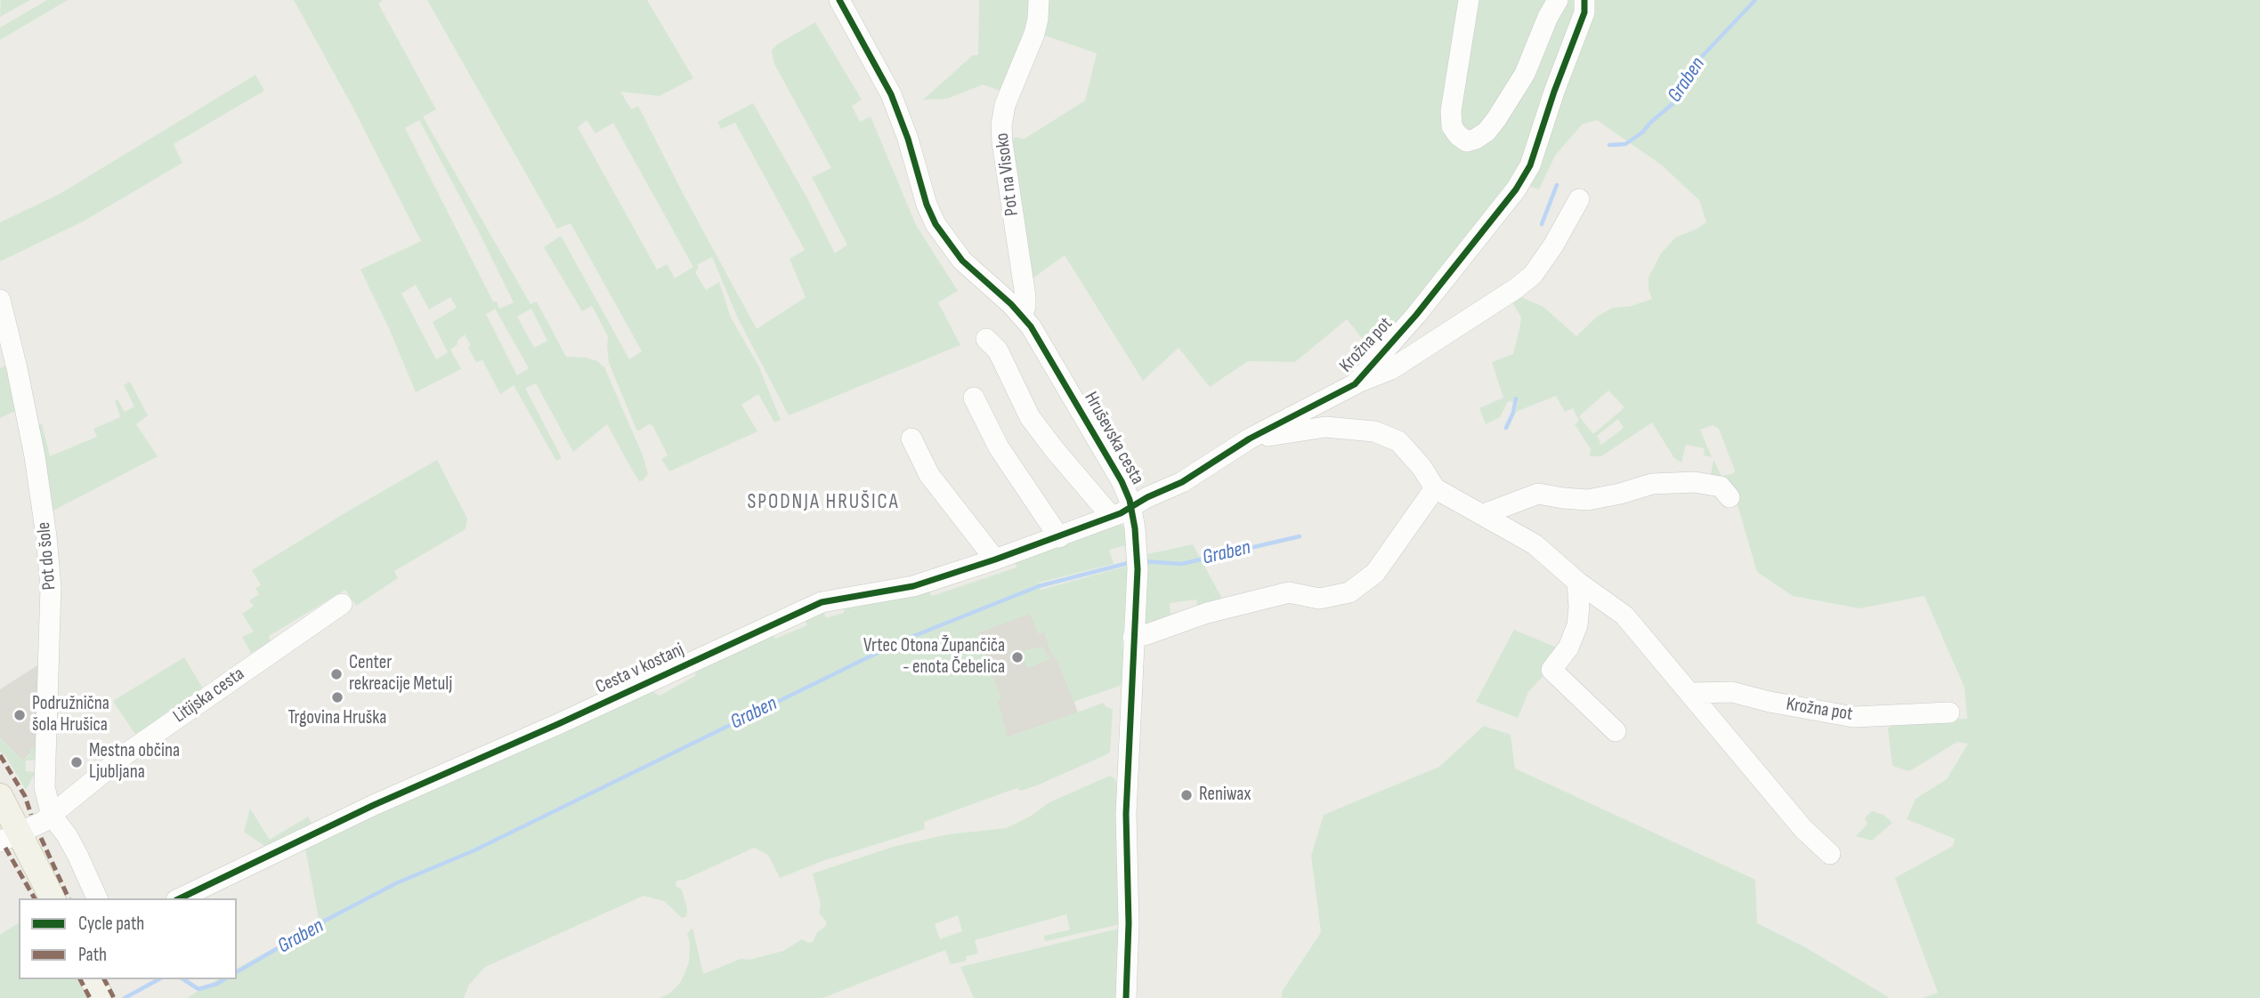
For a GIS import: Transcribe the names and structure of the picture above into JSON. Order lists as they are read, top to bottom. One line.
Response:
{"streets":{"street":["Pot na Visoko","Krožna pot","Hruševska cesta","Pot do šole","Cesta v kostanj","Litijska cesta"]},"crossings":[["Pot na Visoko","Hruševska cesta"],["Krožna pot","Hruševska cesta"],["Krožna pot","Cesta v kostanj"],["Hruševska cesta","Cesta v kostanj"],["Pot do šole","Litijska cesta"]],"districts":["SPODNJA HRUŠICA"],"water":["Graben"],"places":["Vrtec Otona Župančiča - enota Čebelica","Center rekreacije Metulj","Trgovina Hruška","Podružnična šola Hrušica","Mestna občina Ljubljana","Reniwax"],"legend":["Cycle path","Path"]}
